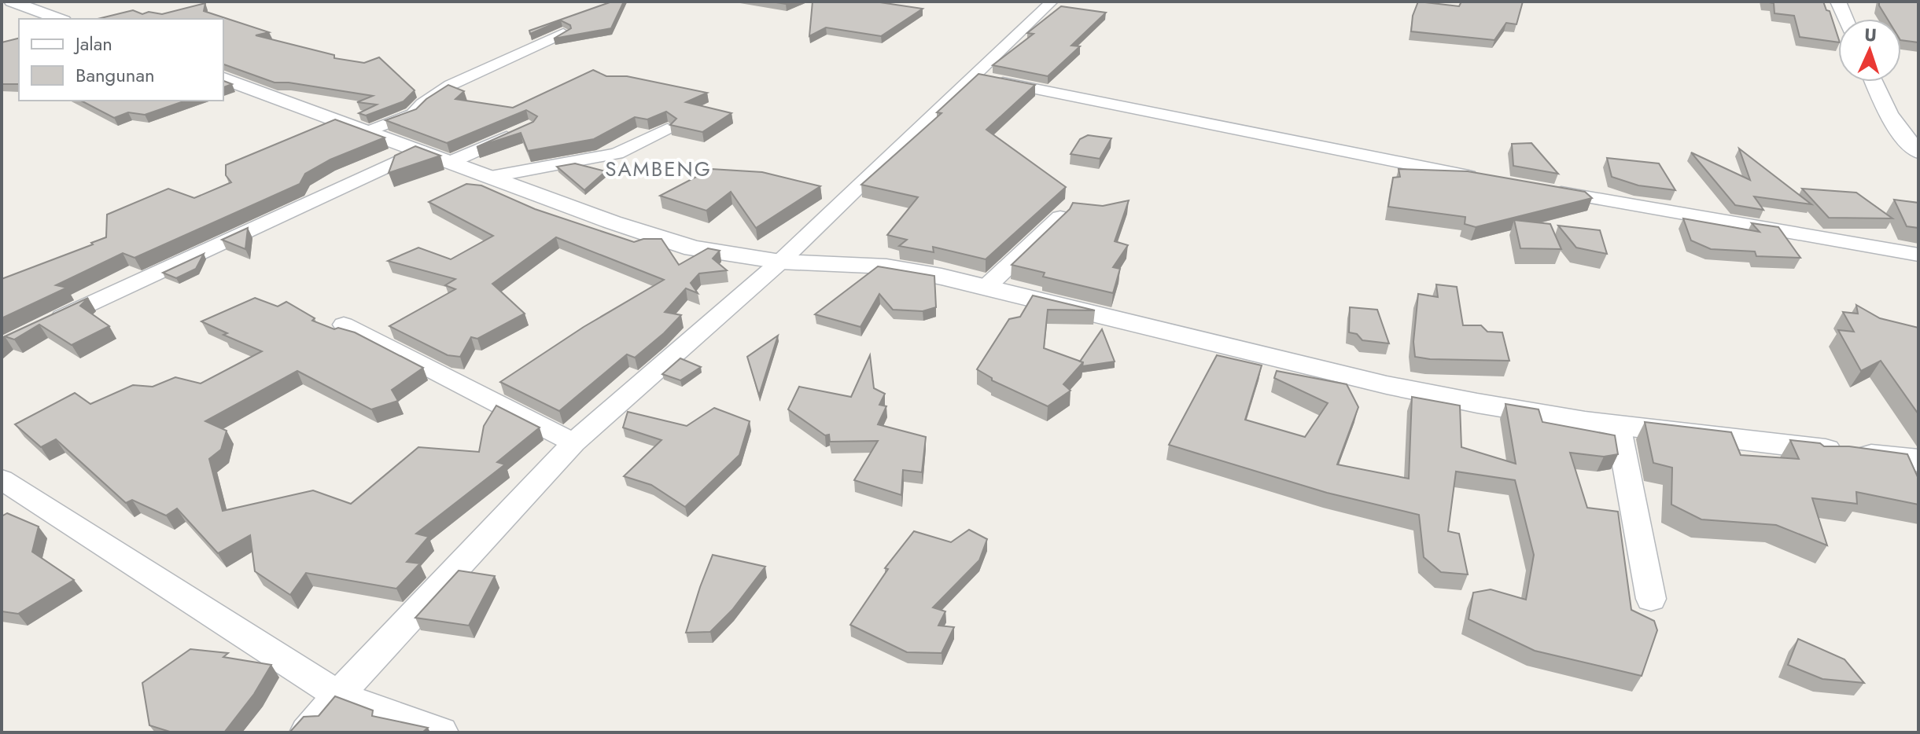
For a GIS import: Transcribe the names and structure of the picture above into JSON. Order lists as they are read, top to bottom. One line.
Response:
{"districts":["SAMBENG"],"legend":["Jalan","Bangunan"],"north":"top"}
